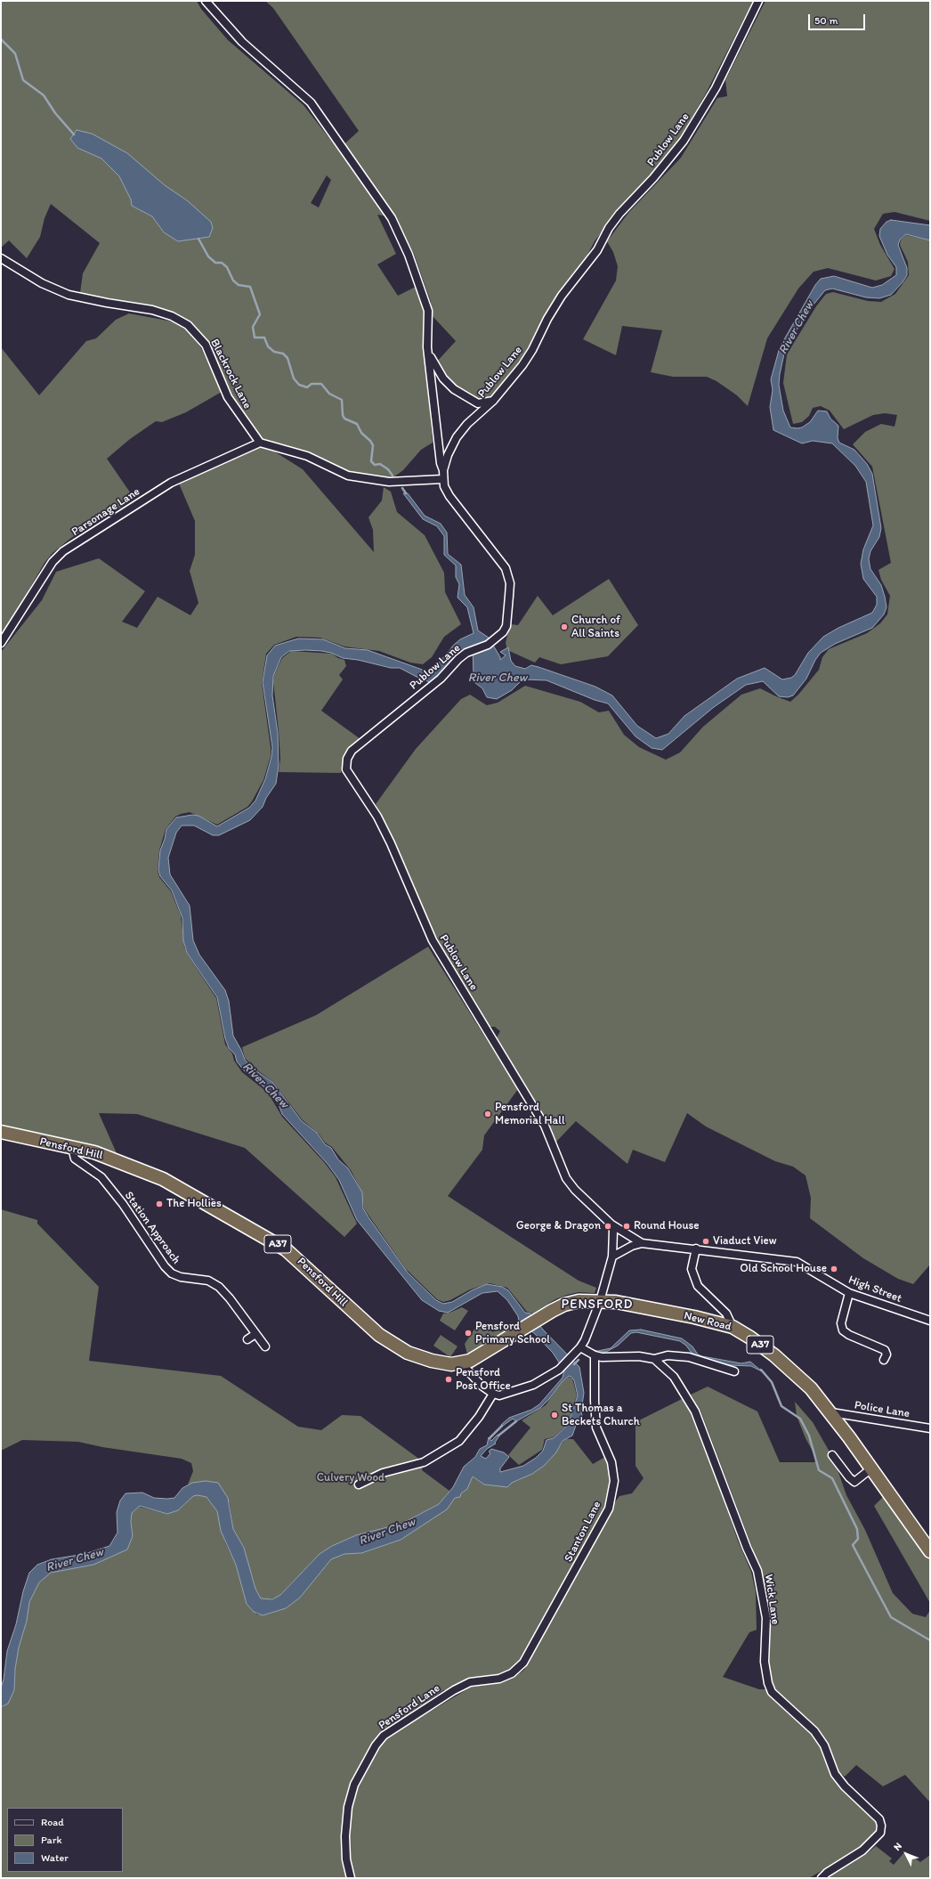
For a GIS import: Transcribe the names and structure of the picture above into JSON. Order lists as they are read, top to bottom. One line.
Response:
{"streets":{"highway":["Pensford Hill","A37","New Road"],"street":["Publow Lane","Blackrock Lane","Parsonage Lane","Station Approach","High Street","Police Lane","Stanton Lane","Wick Lane","Pensford Lane"]},"crossings":[["Publow Lane","High Street"],["Blackrock Lane","Parsonage Lane"],["Pensford Hill","Station Approach"],["Pensford Hill","New Road"],["New Road","Police Lane"],["Stanton Lane","Pensford Lane"]],"districts":["PENSFORD"],"water":["River Chew"],"parks":["Culvery Wood"],"places":["Church of All Saints","Pensford Memorial Hall","The Hollies","George & Dragon","Round House","Viaduct View","Old School House","Pensford Primary School","Pensford Post Office","St Thomas a Beckets Church"],"legend":["Road","Park","Water"],"scale_bar":"50 m","north":"top left"}
